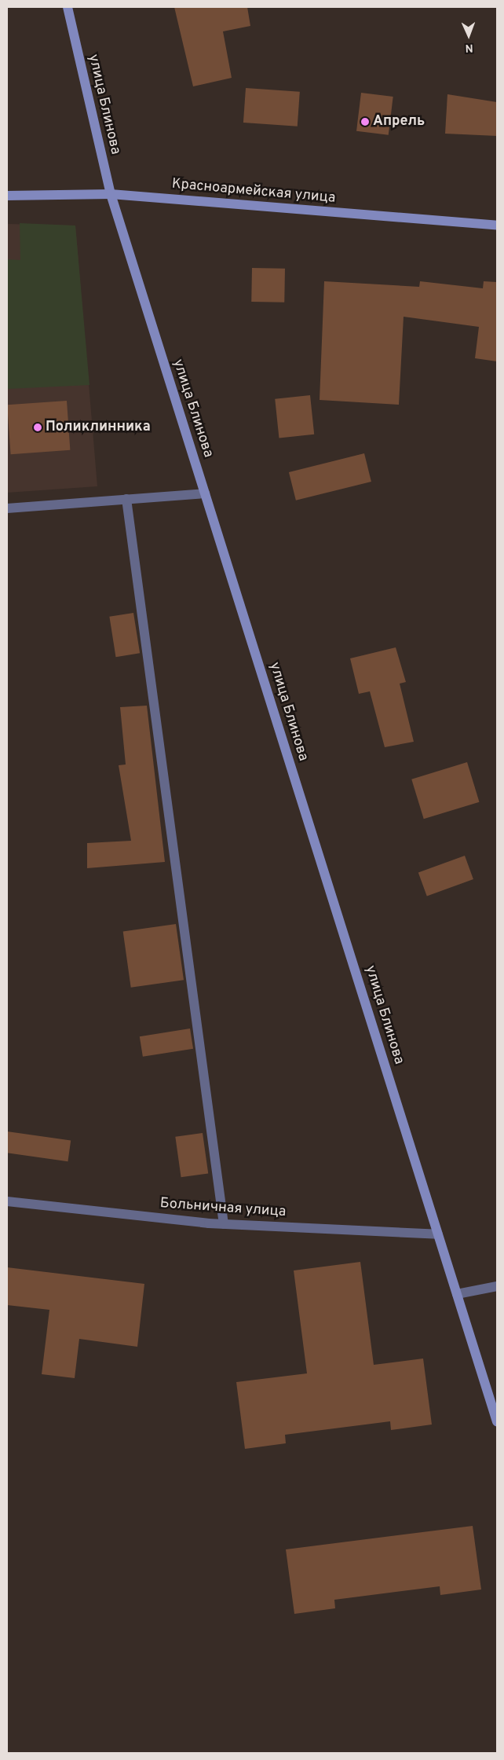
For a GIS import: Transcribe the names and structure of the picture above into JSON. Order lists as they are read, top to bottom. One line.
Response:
{"streets":{"main road":["улица Блинова","Красноармейская улица"],"street":["Больничная улица"]},"crossings":[["улица Блинова","Красноармейская улица"],["улица Блинова","Больничная улица"]],"places":["Апрель","Поликлинника"],"north":"bottom"}
